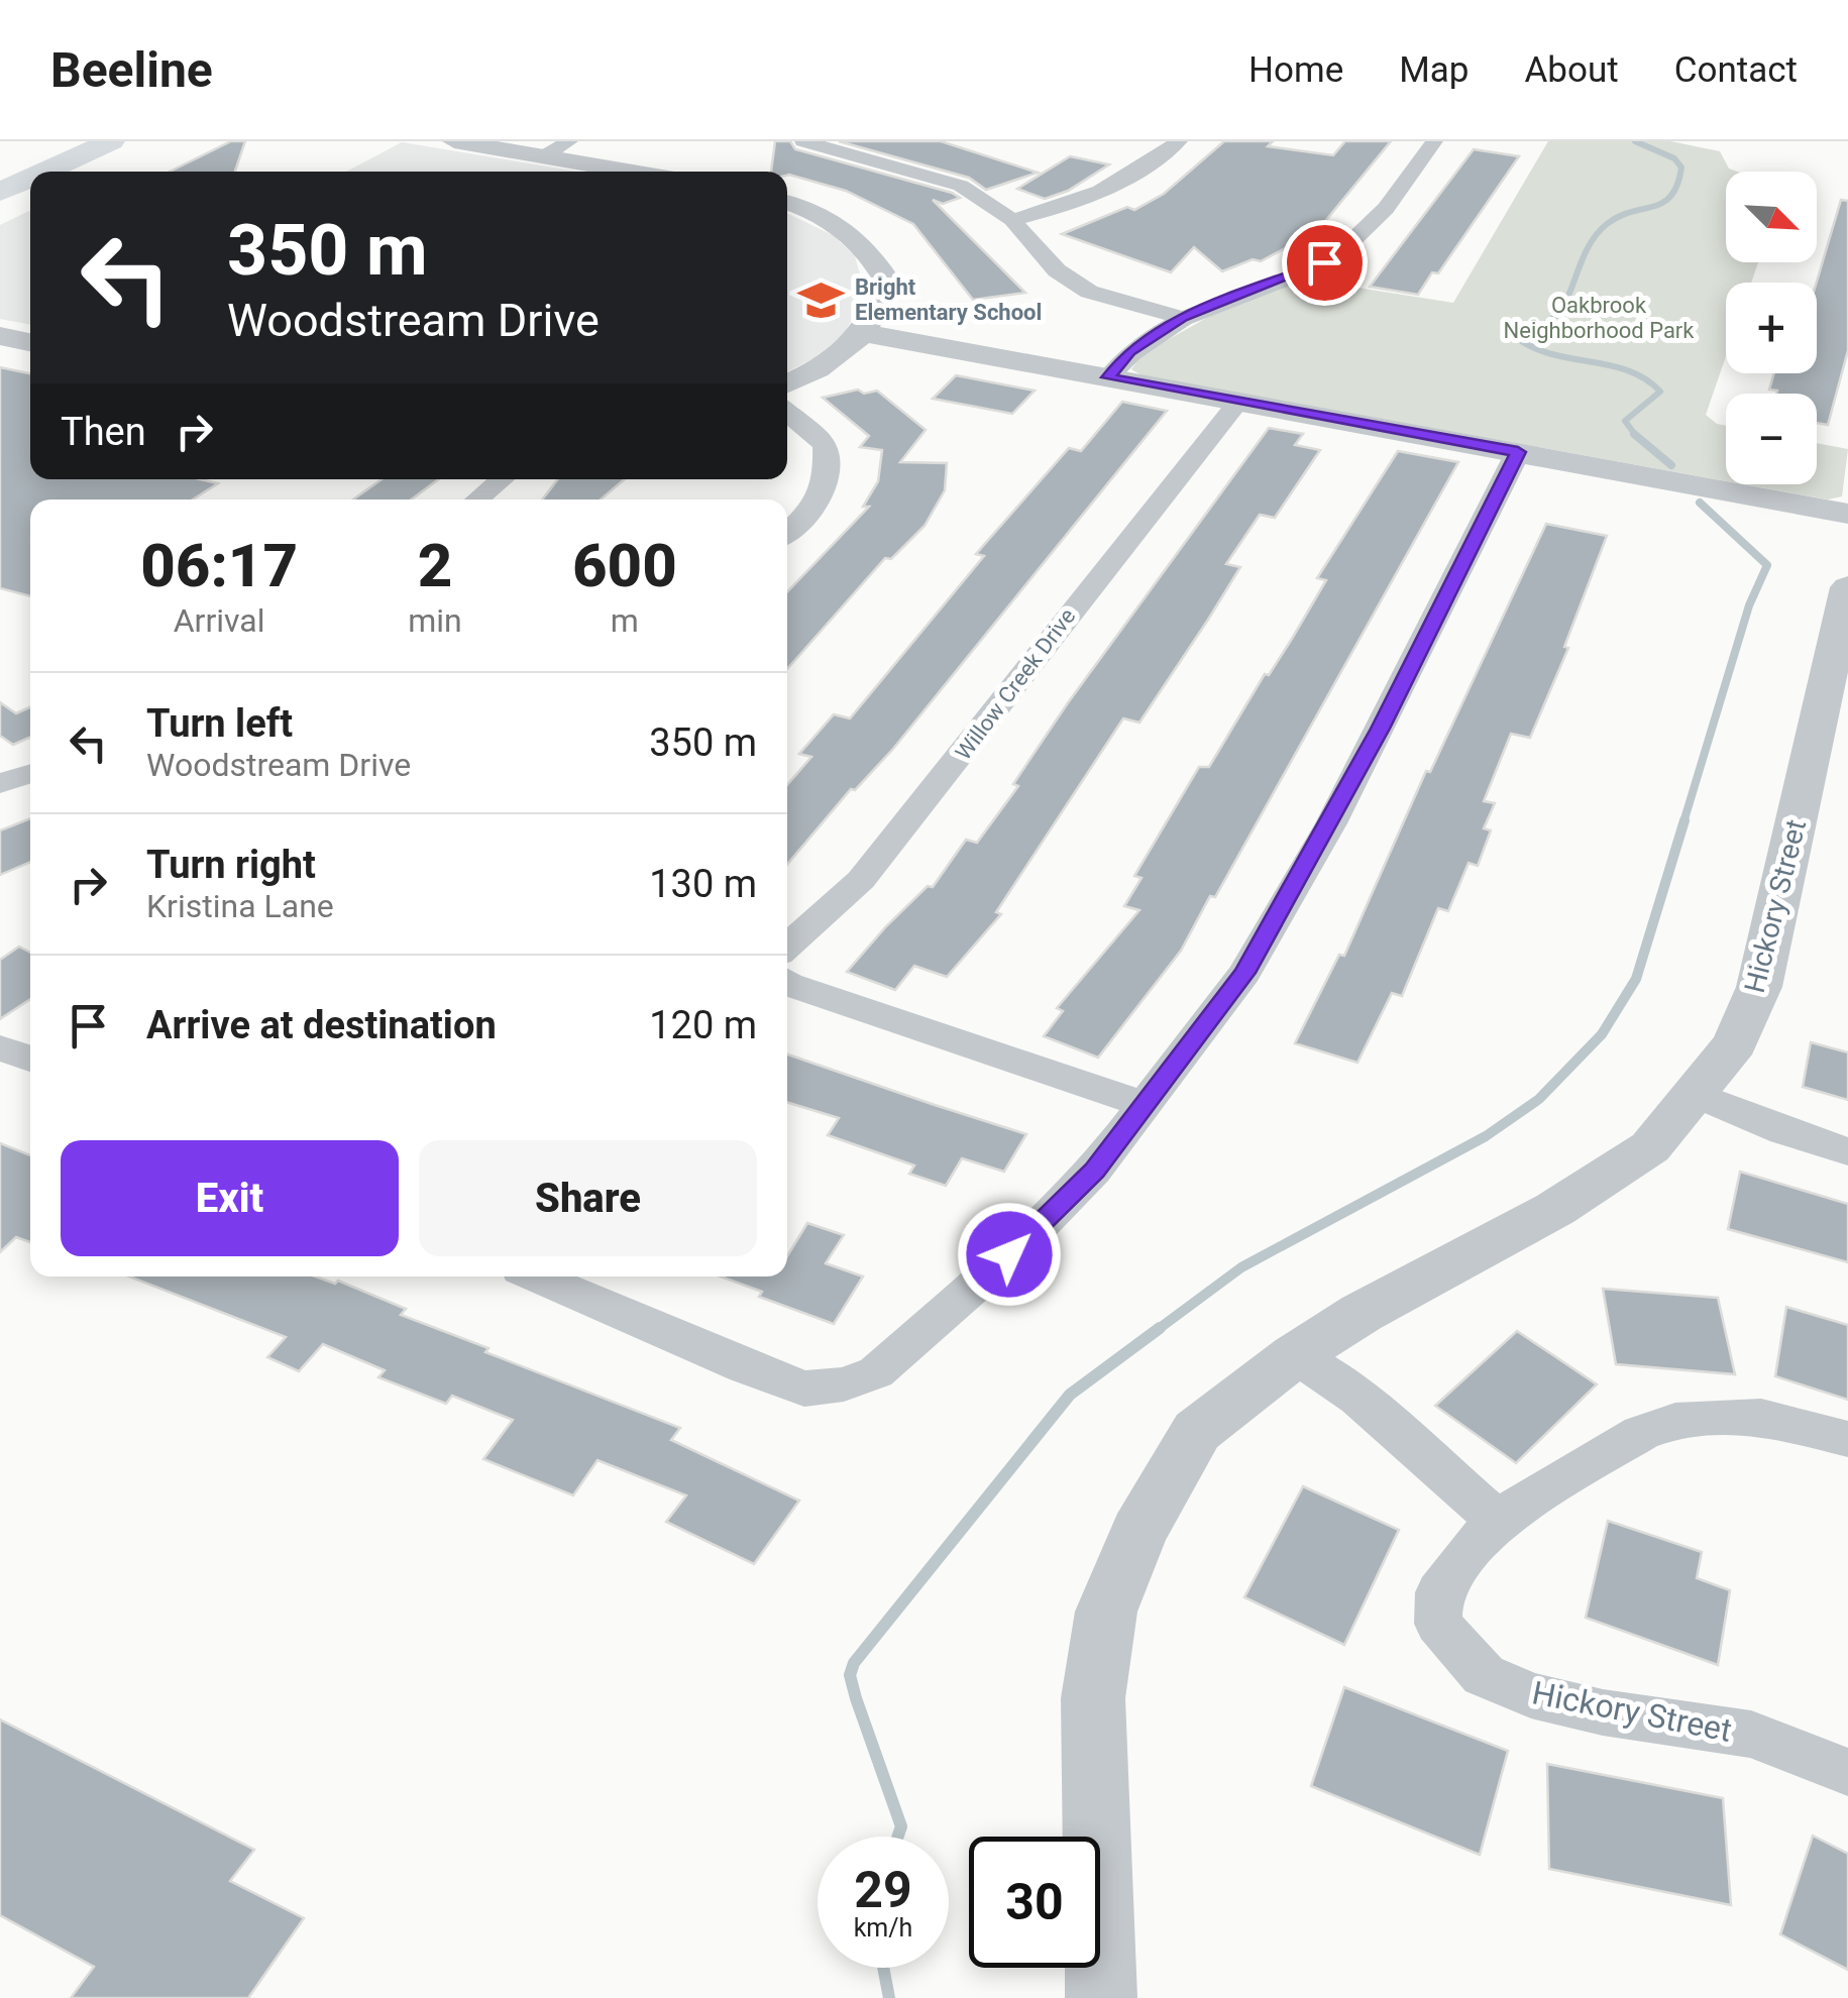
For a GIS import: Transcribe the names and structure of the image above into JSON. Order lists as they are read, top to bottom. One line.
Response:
{"streets":{"street":["Willow Creek Drive","Hickory Street"]},"parks":["Oakbrook Neighborhood Park"],"places":{"school or university":["Bright Elementary School"]},"north":"bottom right","page":{"header":"Beeline","nav":["Home","Map","About","Contact"],"map_buttons":["+","−"],"turn":["350 m","Woodstream Drive"],"then":"Then","eta":["06:17","Arrival","2","min","600","m"],"list":[{"name":"Turn left","note":"Woodstream Drive","value":"350 m"},{"name":"Turn right","note":"Kristina Lane","value":"130 m"},{"name":"Arrive at destination","value":"120 m"}],"buttons":["Exit","Share"],"speed":"29 km/h","limit":"30"}}
